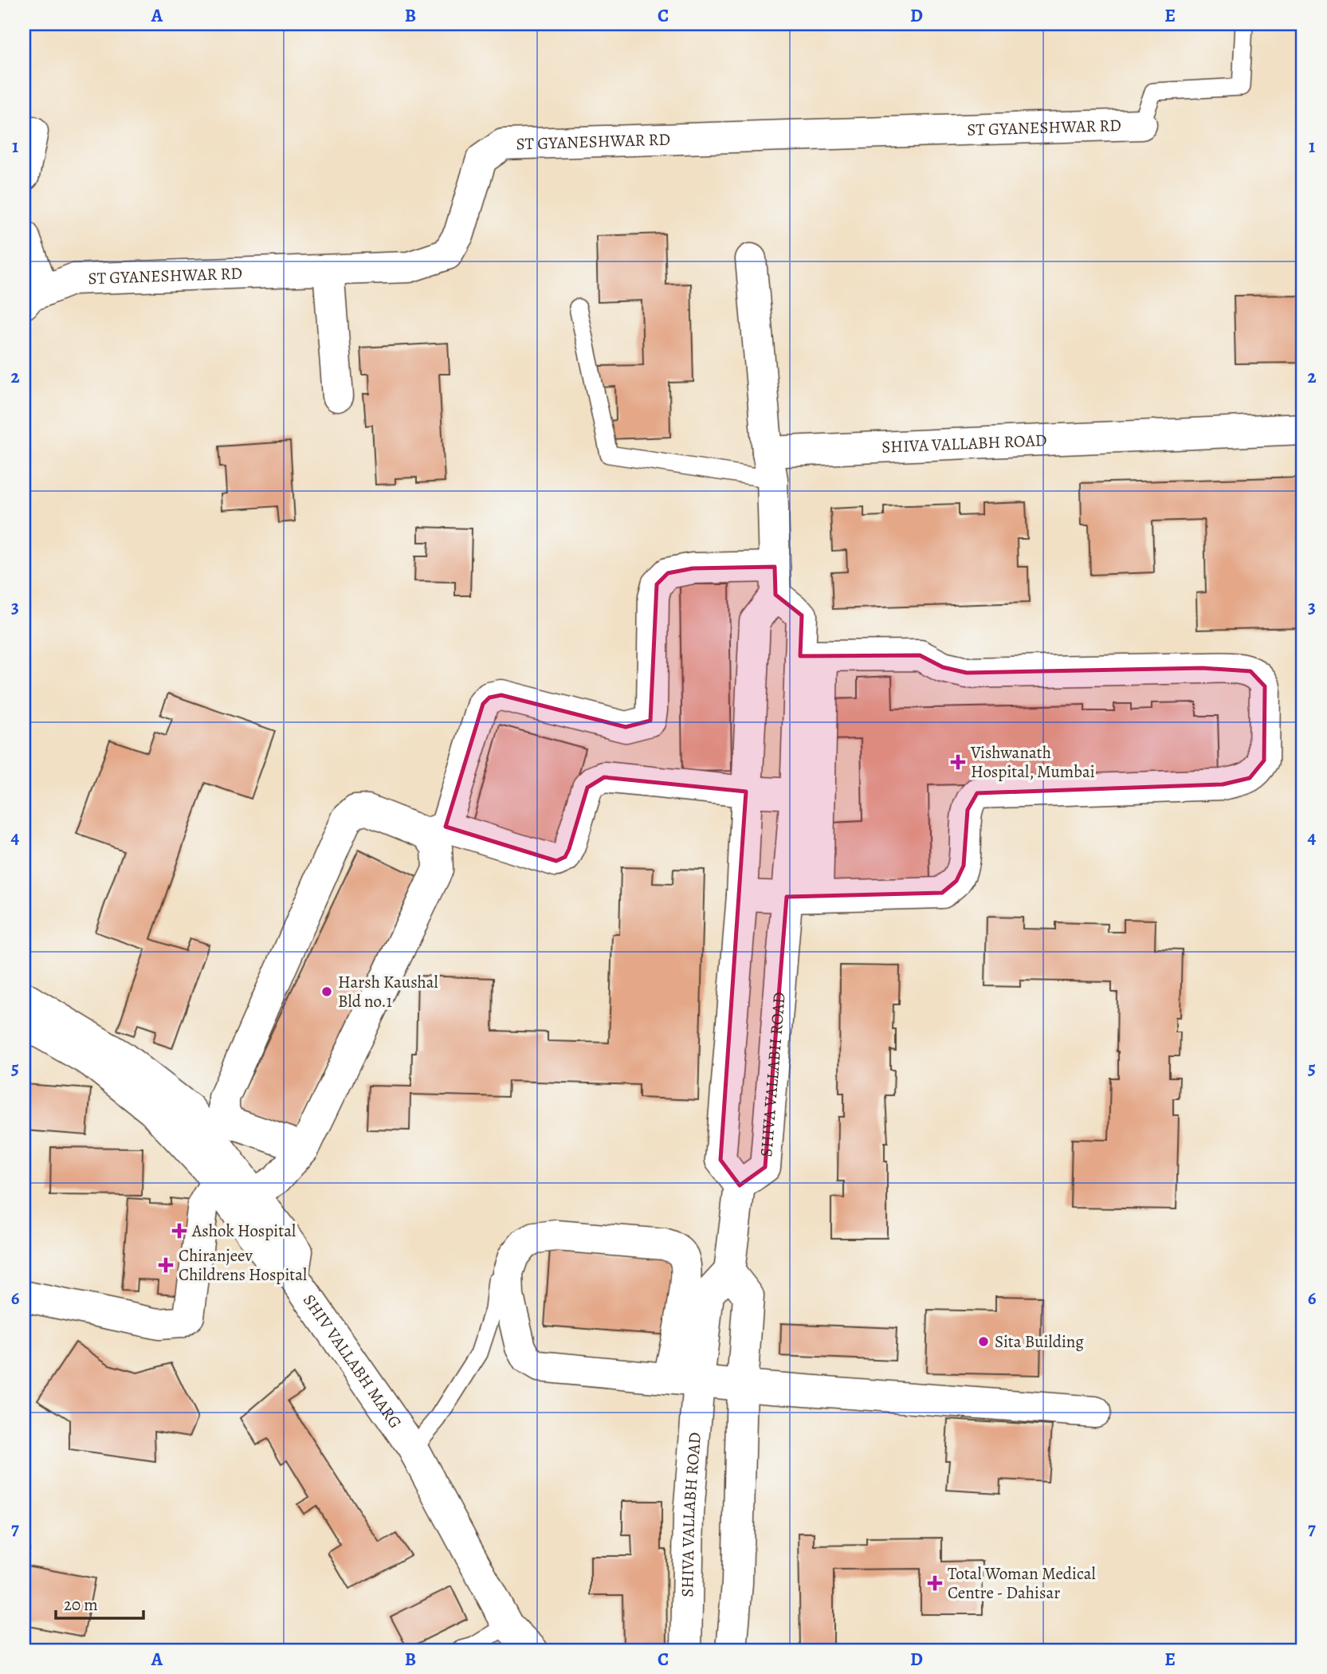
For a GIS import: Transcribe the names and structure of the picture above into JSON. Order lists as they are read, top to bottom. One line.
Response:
{"streets":{"street":["ST GYANESHWAR RD","SHIVA VALLABH ROAD","SHIV VALLABH MARG"]},"places":{"health":["Vishwanath Hospital, Mumbai","Ashok Hospital","Chiranjeev Childrens Hospital","Total Woman Medical Centre - Dahisar"],"other":["Harsh Kaushal Bld no.1","Sita Building"]},"scale_bar":"20 m","grid":{"columns":["A","B","C","D","E"],"rows":["1","2","3","4","5","6","7"]}}
